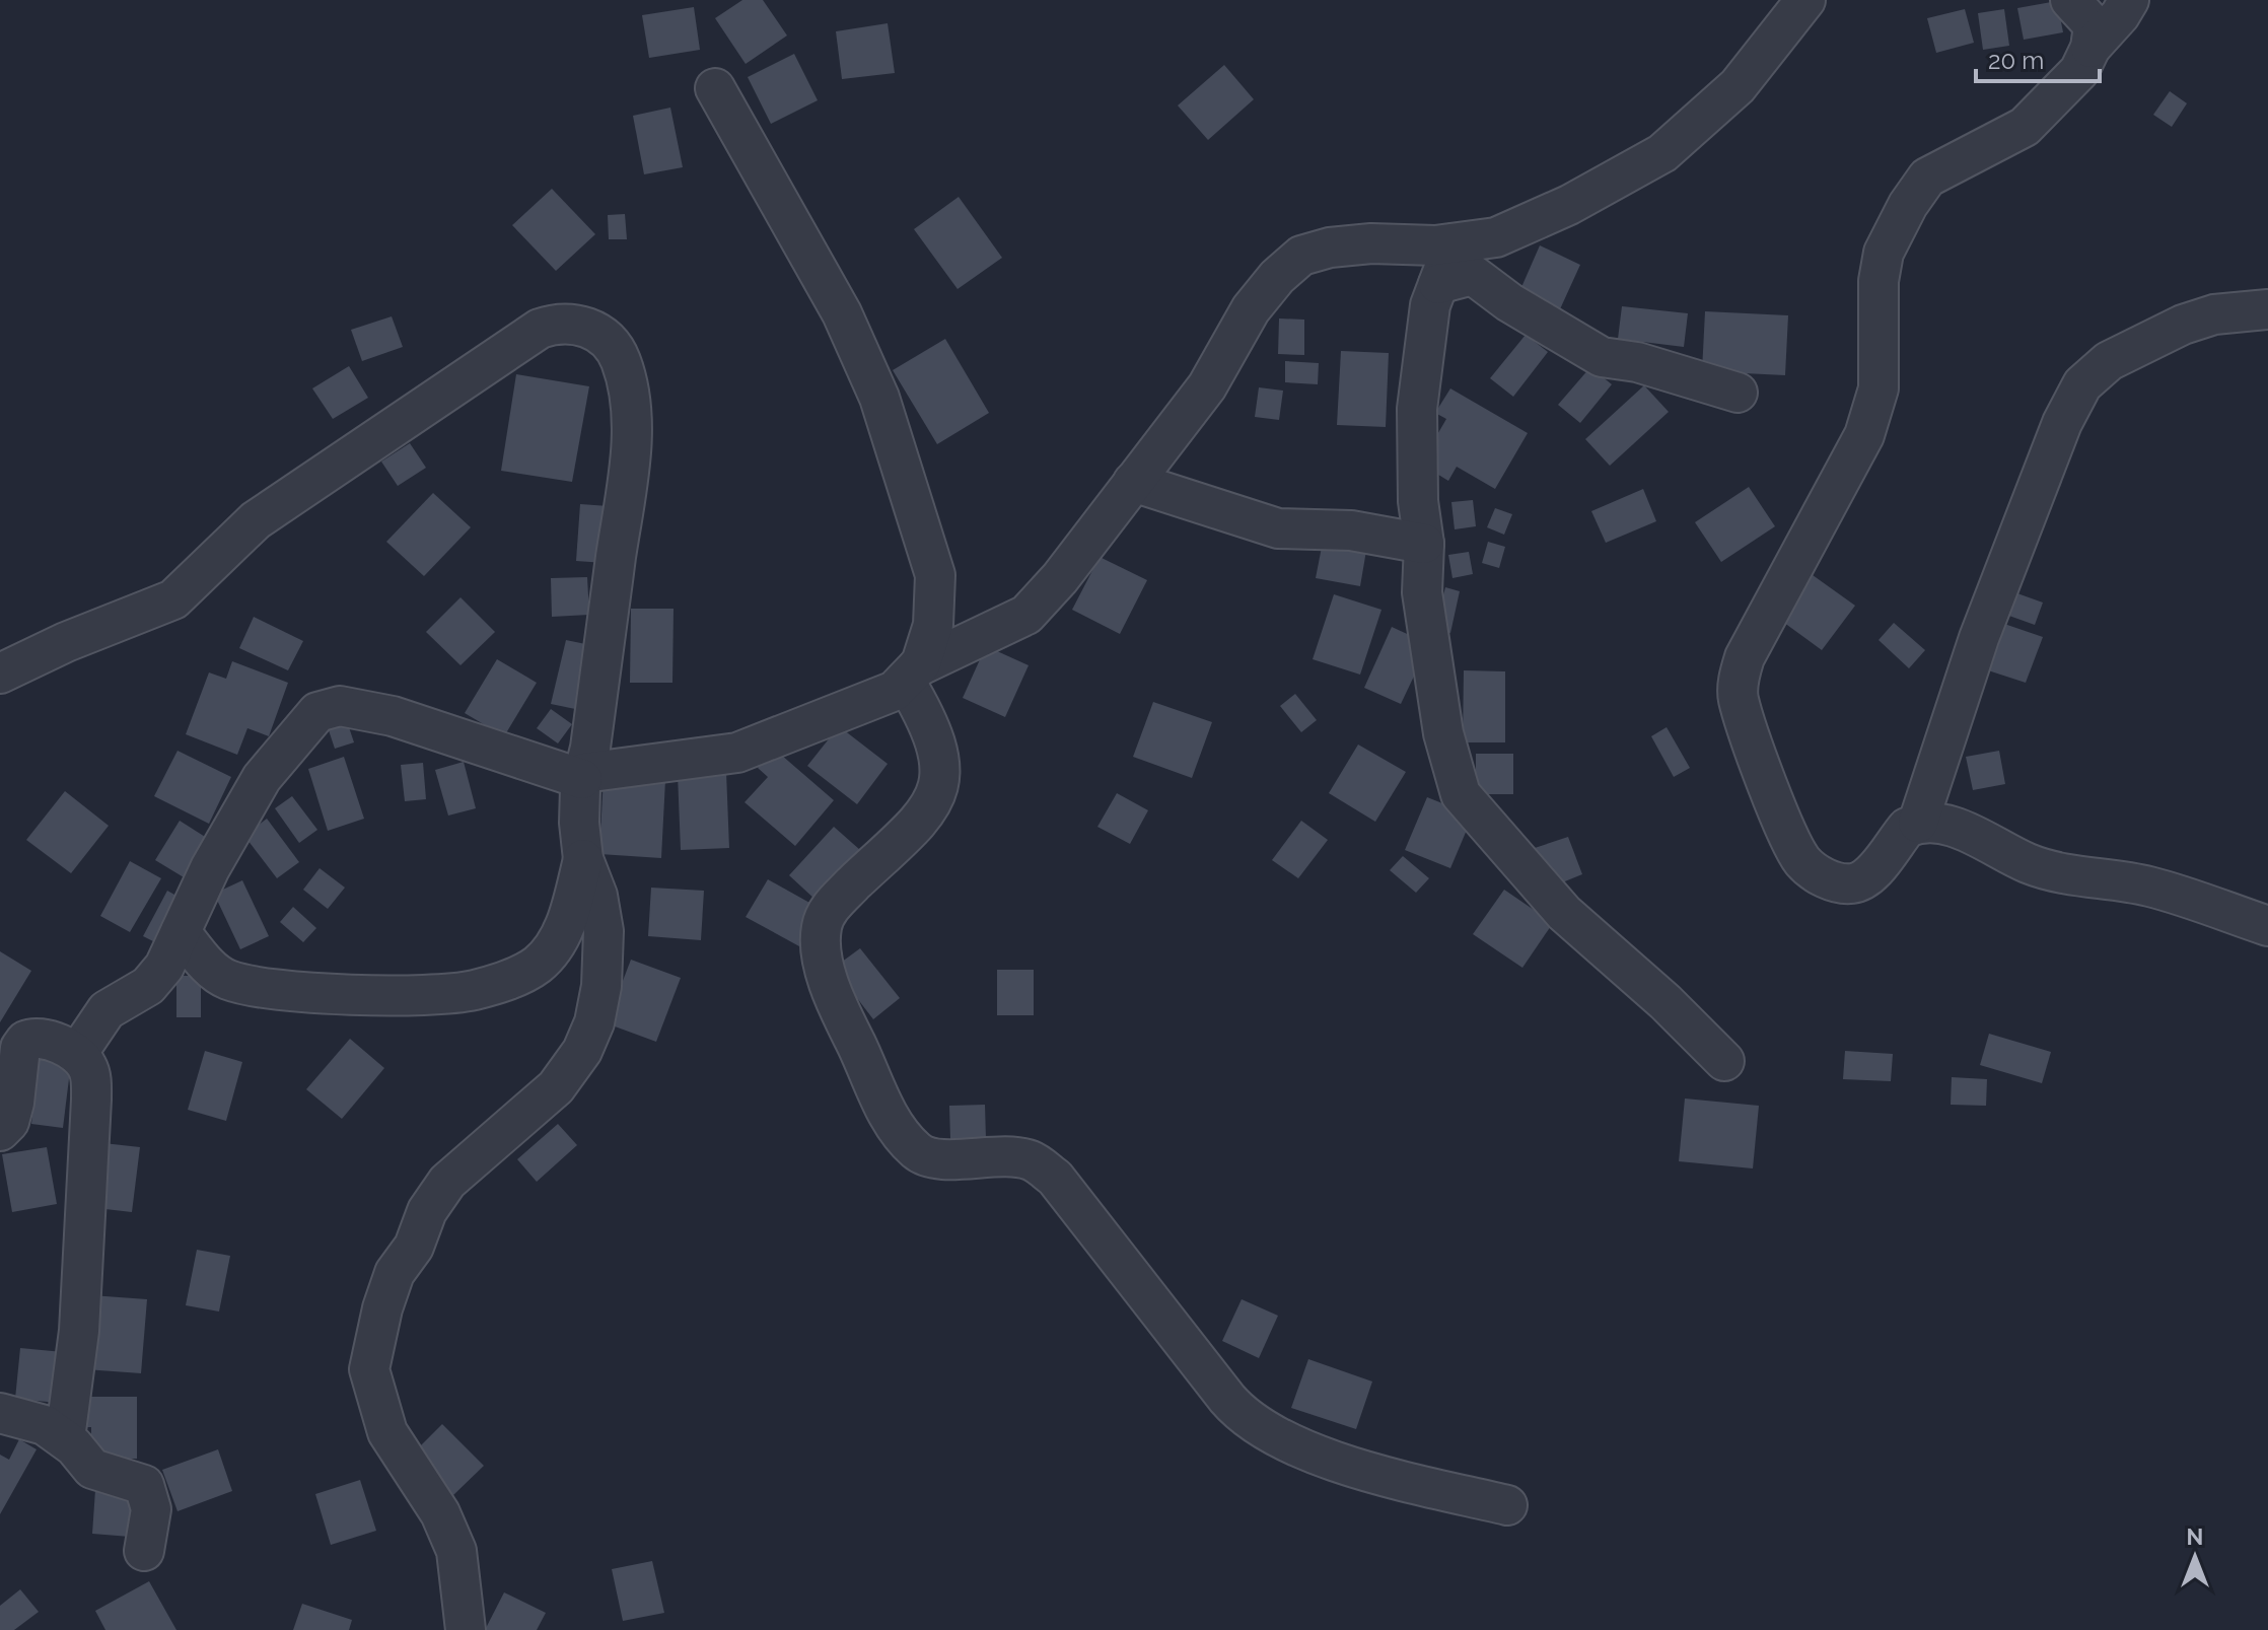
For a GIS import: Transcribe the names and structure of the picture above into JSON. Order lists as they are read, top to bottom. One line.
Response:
{"scale_bar":"20 m","north":"top"}
